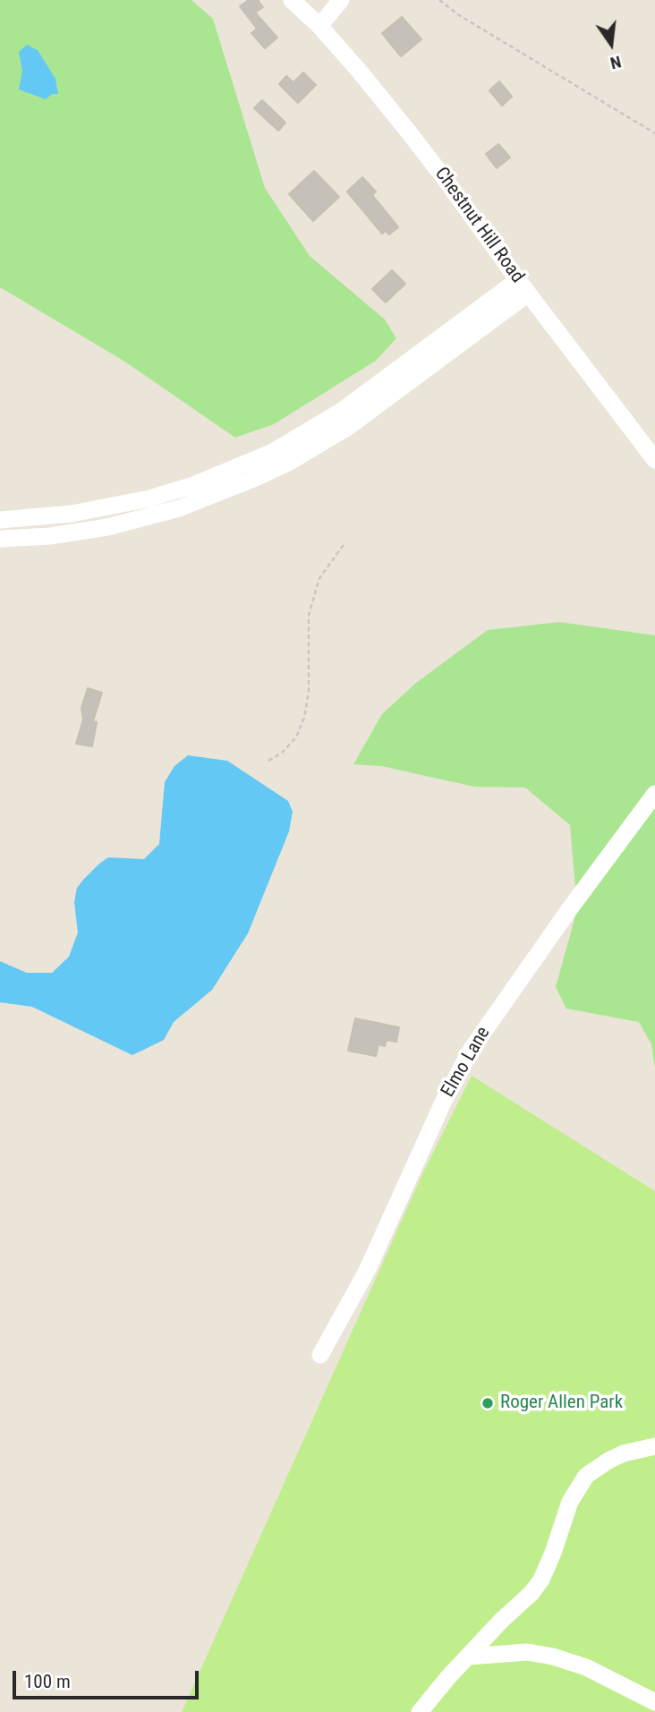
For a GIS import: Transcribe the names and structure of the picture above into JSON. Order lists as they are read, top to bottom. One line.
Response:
{"streets":{"street":["Chestnut Hill Road","Elmo Lane"]},"places":["Roger Allen Park"],"scale_bar":"100 m","north":"bottom"}
